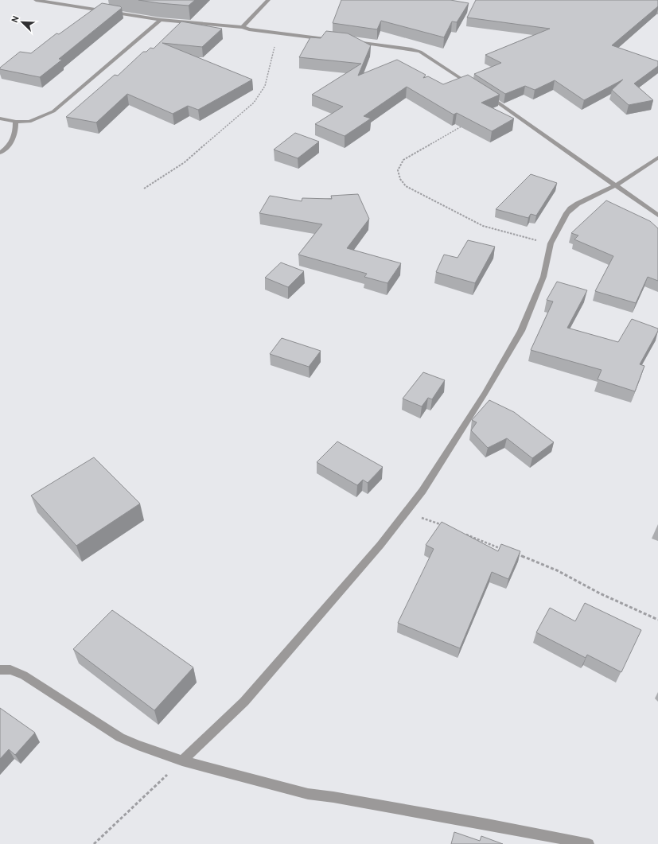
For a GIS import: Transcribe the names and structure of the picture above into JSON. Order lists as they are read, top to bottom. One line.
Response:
{"north":"top left"}
